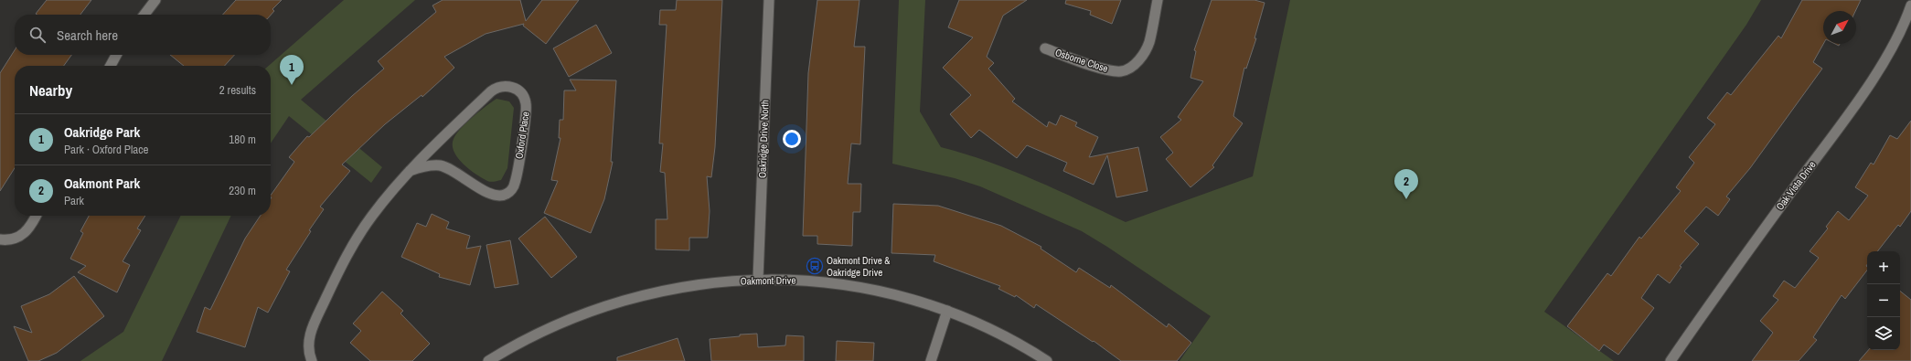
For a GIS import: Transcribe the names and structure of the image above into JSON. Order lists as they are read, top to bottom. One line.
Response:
{"streets":{"street":["Osborne Close","Oxford Place","Oakridge Drive North","Oak Vista Drive","Oakmont Drive"]},"crossings":[["Oakridge Drive North","Oakmont Drive"]],"places":{"bus stop":["Oakmont Drive & Oakridge Drive"]},"north":"top right","page":{"search":"Search here","pins":["1","2"],"heading":["Nearby","2 results"],"list":[{"mark":"1","name":"Oakridge Park","note":"Park · Oxford Place","value":"180 m"},{"mark":"2","name":"Oakmont Park","note":"Park","value":"230 m"}],"map_buttons":["+","−"]}}
